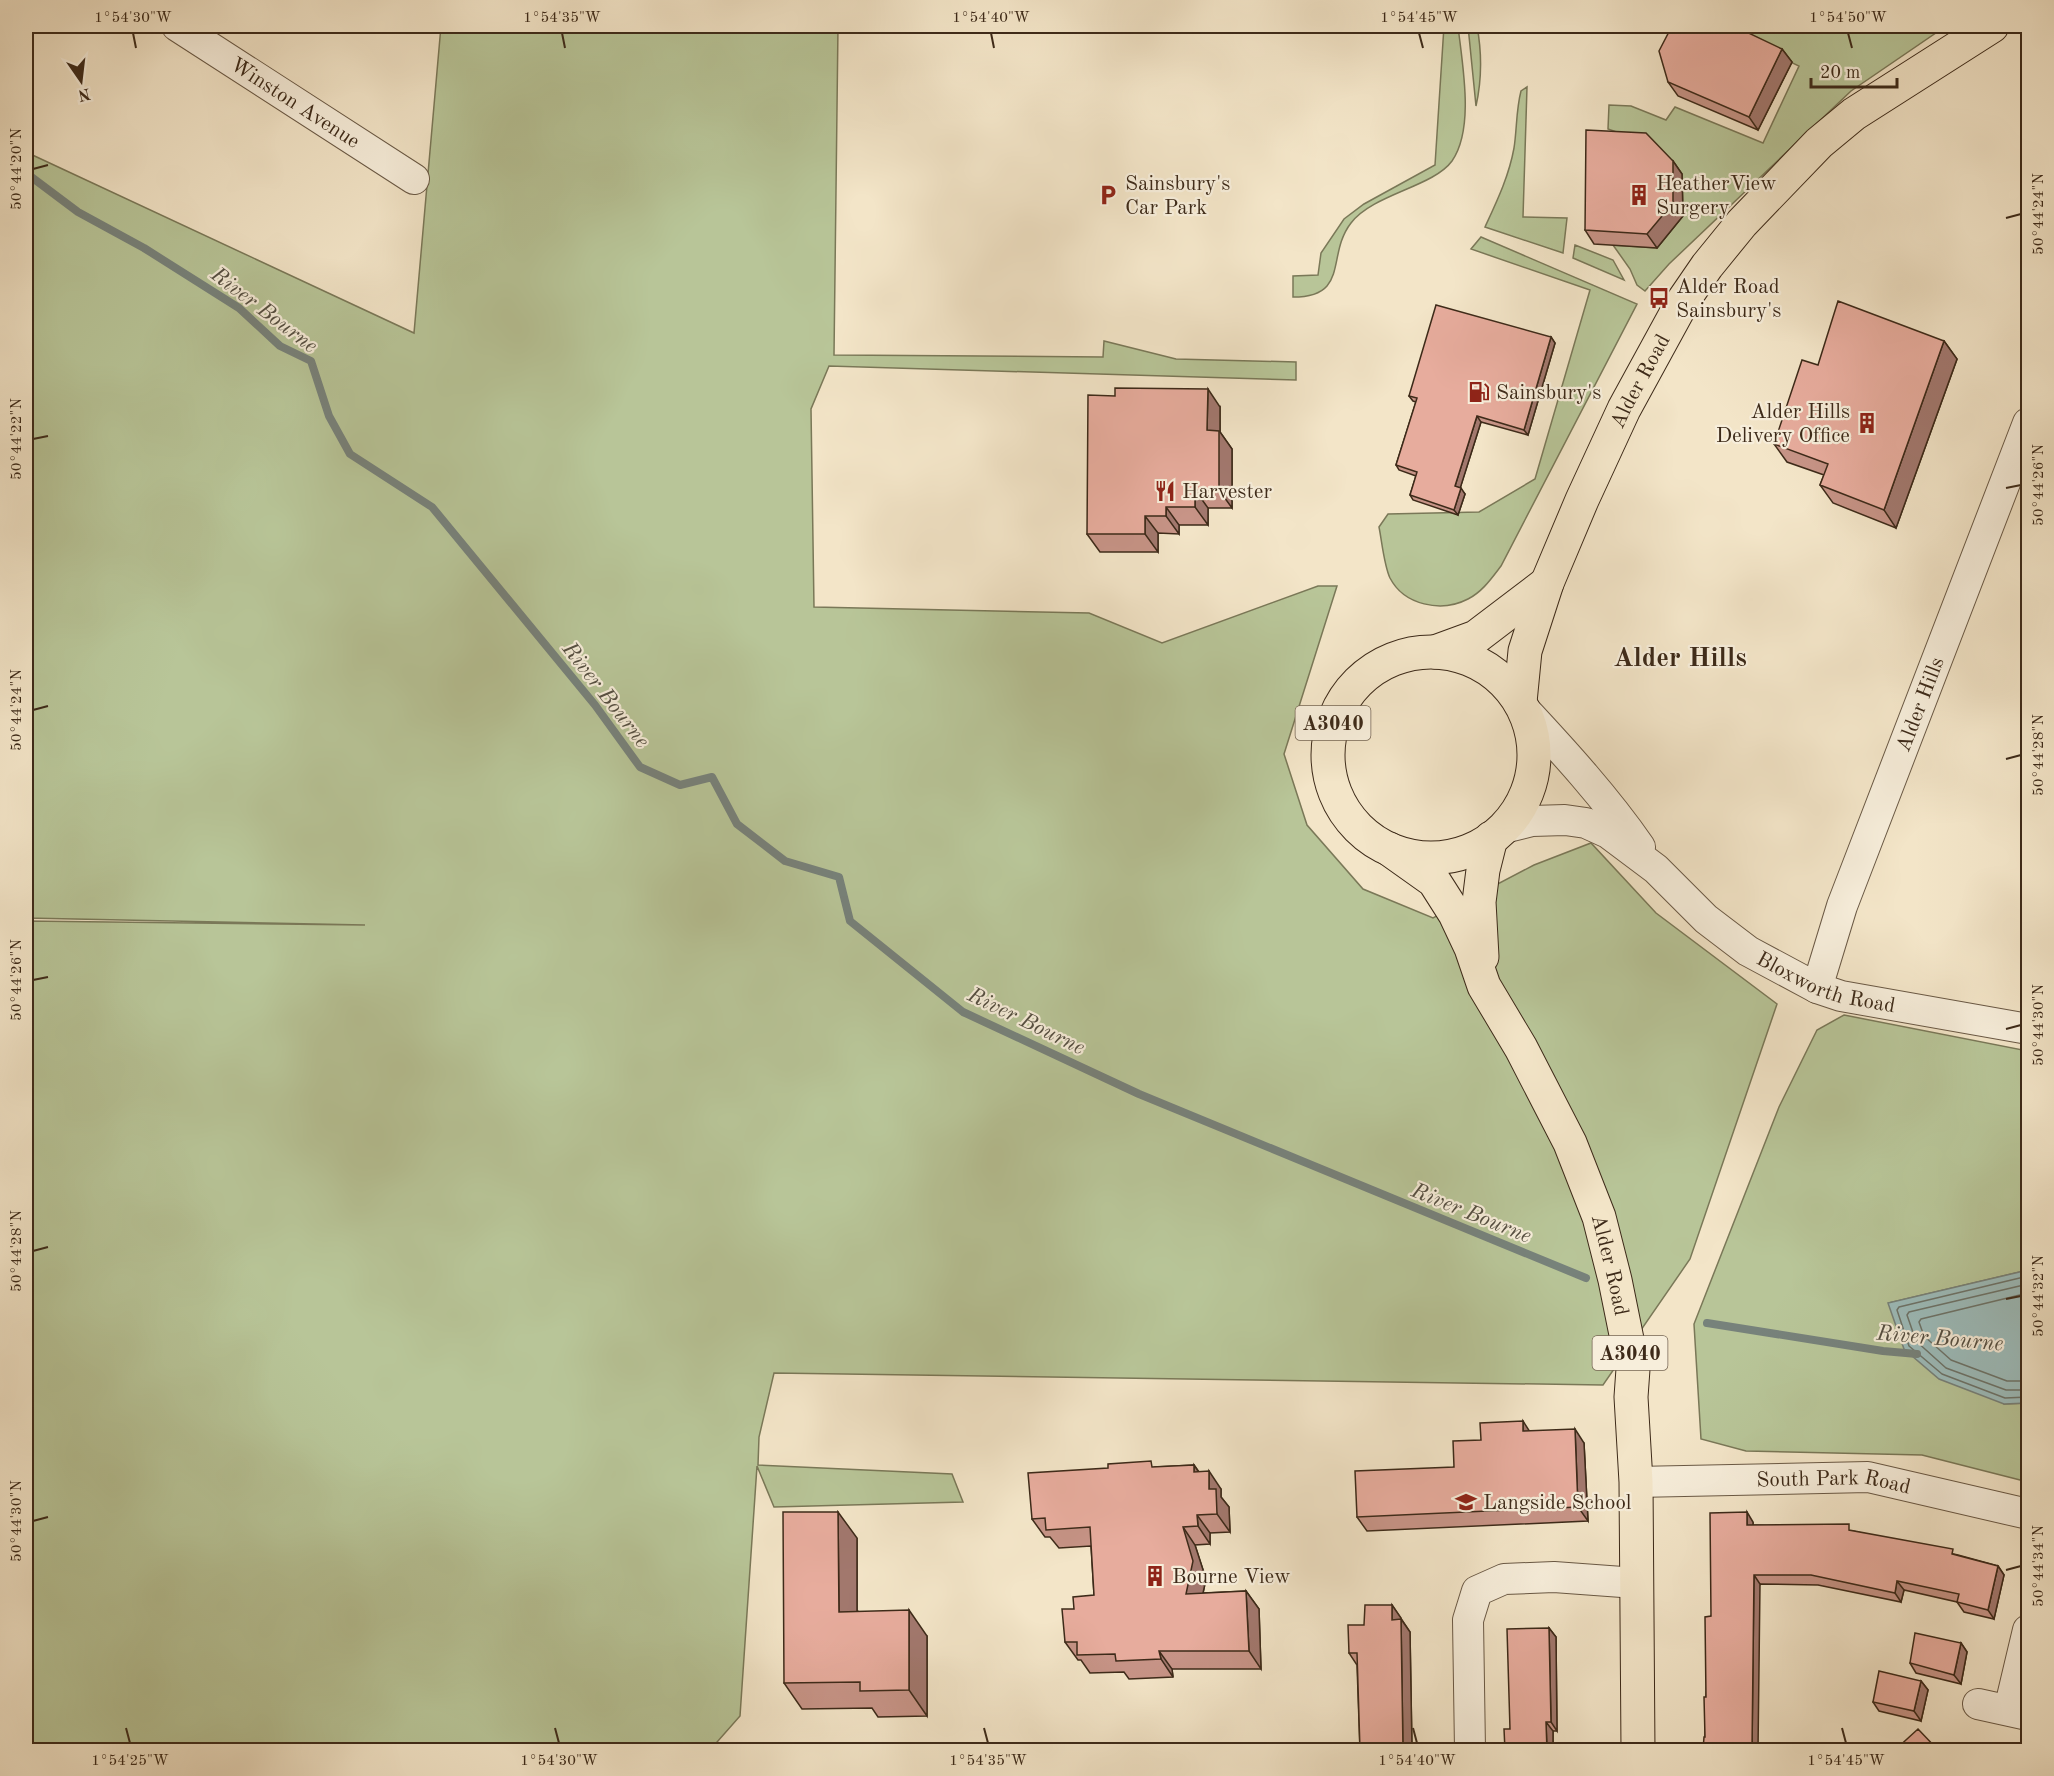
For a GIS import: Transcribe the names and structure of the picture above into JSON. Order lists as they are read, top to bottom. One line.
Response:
{"streets":{"main road":["Alder Road","A3040"],"street":["Winston Avenue","Alder Hills","Bloxworth Road","South Park Road"]},"crossings":[["Alder Road","A3040"],["Alder Road","Bloxworth Road"],["Alder Road","South Park Road"],["Alder Hills","Bloxworth Road"],["A3040","Bloxworth Road"]],"districts":["Alder Hills"],"water":["River Bourne"],"places":{"parking":["Sainsbury's Car Park"],"building":["HeatherView Surgery","Alder Hills Delivery Office","Bourne View"],"bus stop":["Alder Road Sainsbury's"],"fuel station":["Sainsbury's"],"restaurant":["Harvester"],"school or university":["Langside School"]},"scale_bar":"20 m","north":"bottom","coordinates":["1°54'30\"W","1°54'35\"W","1°54'40\"W","1°54'45\"W","1°54'50\"W","50°44'20\"N","50°44'24\"N","50°44'22\"N","50°44'26\"N","50°44'28\"N","50°44'30\"N","50°44'32\"N","50°44'34\"N","1°54'25\"W"]}
